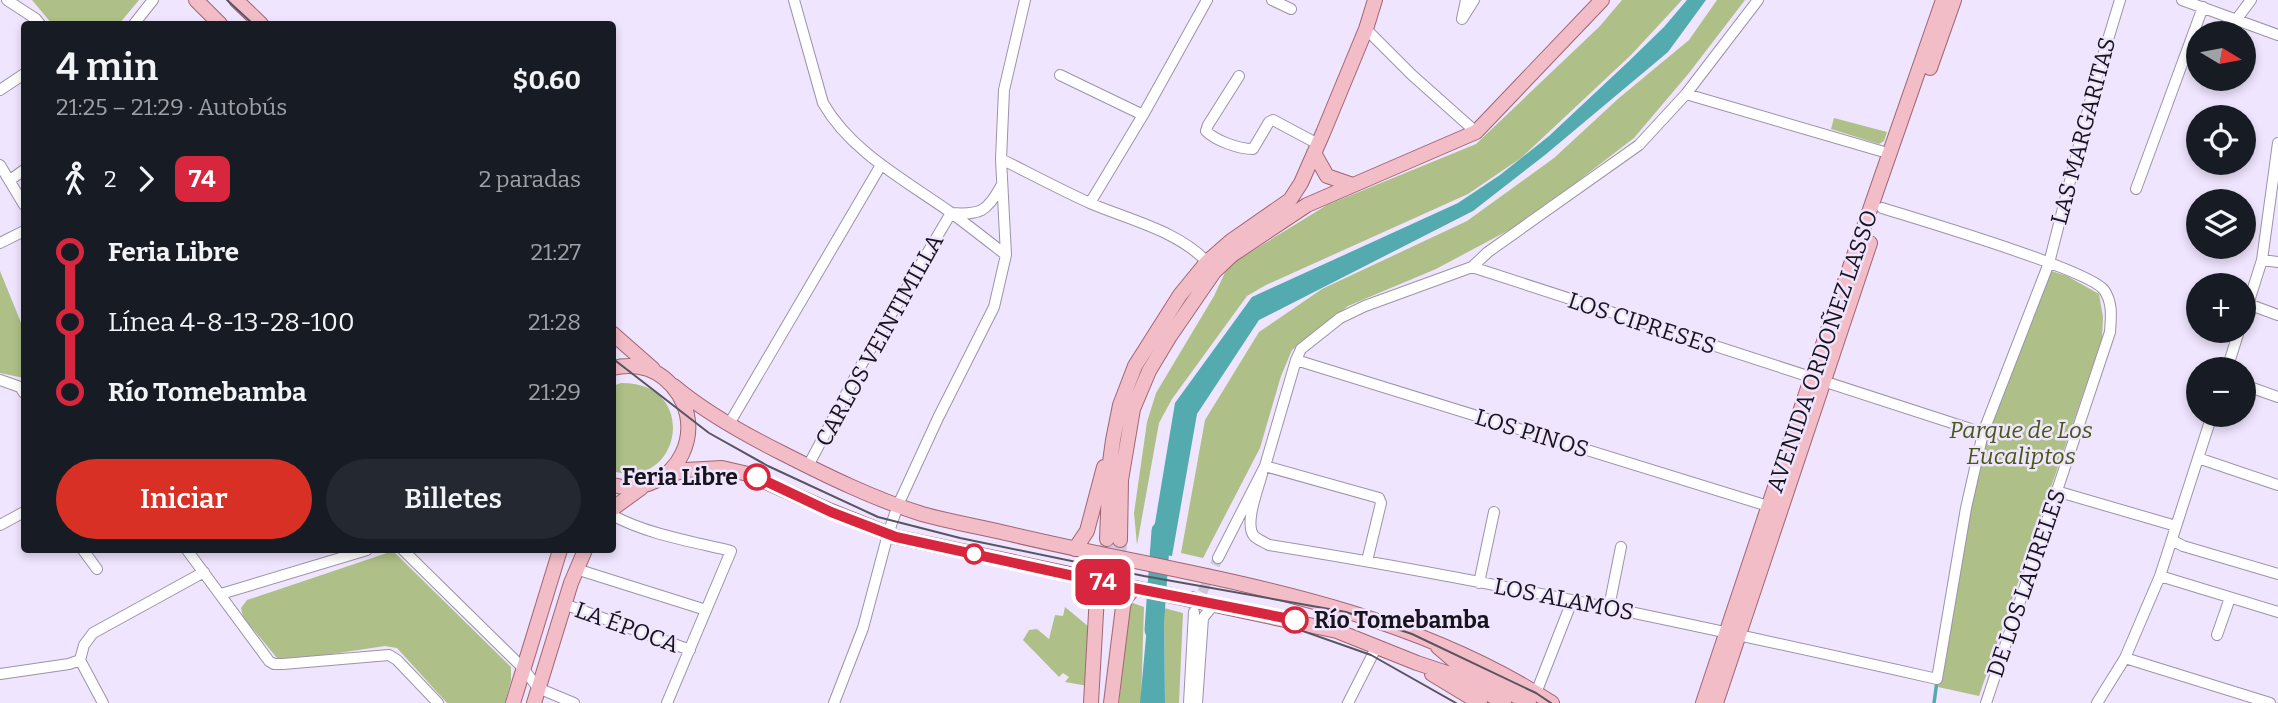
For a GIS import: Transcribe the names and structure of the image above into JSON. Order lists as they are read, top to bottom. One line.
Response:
{"streets":{"main road":["AVENIDA ORDOÑEZ LASSO"],"street":["LAS MARGARITAS","LOS CIPRESES","CARLOS VEINTIMILLA","LOS PINOS","DE LOS LAURELES","LOS ALAMOS","LA ÉPOCA"]},"crossings":[["LAS MARGARITAS","LOS CIPRESES"],["LAS MARGARITAS","DE LOS LAURELES"],["LAS MARGARITAS","LOS ALAMOS"],["LOS CIPRESES","AVENIDA ORDOÑEZ LASSO"],["AVENIDA ORDOÑEZ LASSO","LOS PINOS"],["AVENIDA ORDOÑEZ LASSO","DE LOS LAURELES"],["AVENIDA ORDOÑEZ LASSO","LOS ALAMOS"]],"parks":["Parque de Los Eucaliptos"],"places":["Feria Libre","Río Tomebamba"],"lines":["bus line 74"],"north":"right","page":{"on_map":"74","map_buttons":["+","−"],"heading":["4 min","21:25 – 21:29 · Autobús","$0.60"],"legs":["2","74","2 paradas"],"list":[{"name":"Feria Libre","value":"21:27"},{"name":"Línea 4-8-13-28-100","value":"21:28"},{"name":"Río Tomebamba","value":"21:29"}],"buttons":["Iniciar","Billetes"]}}
